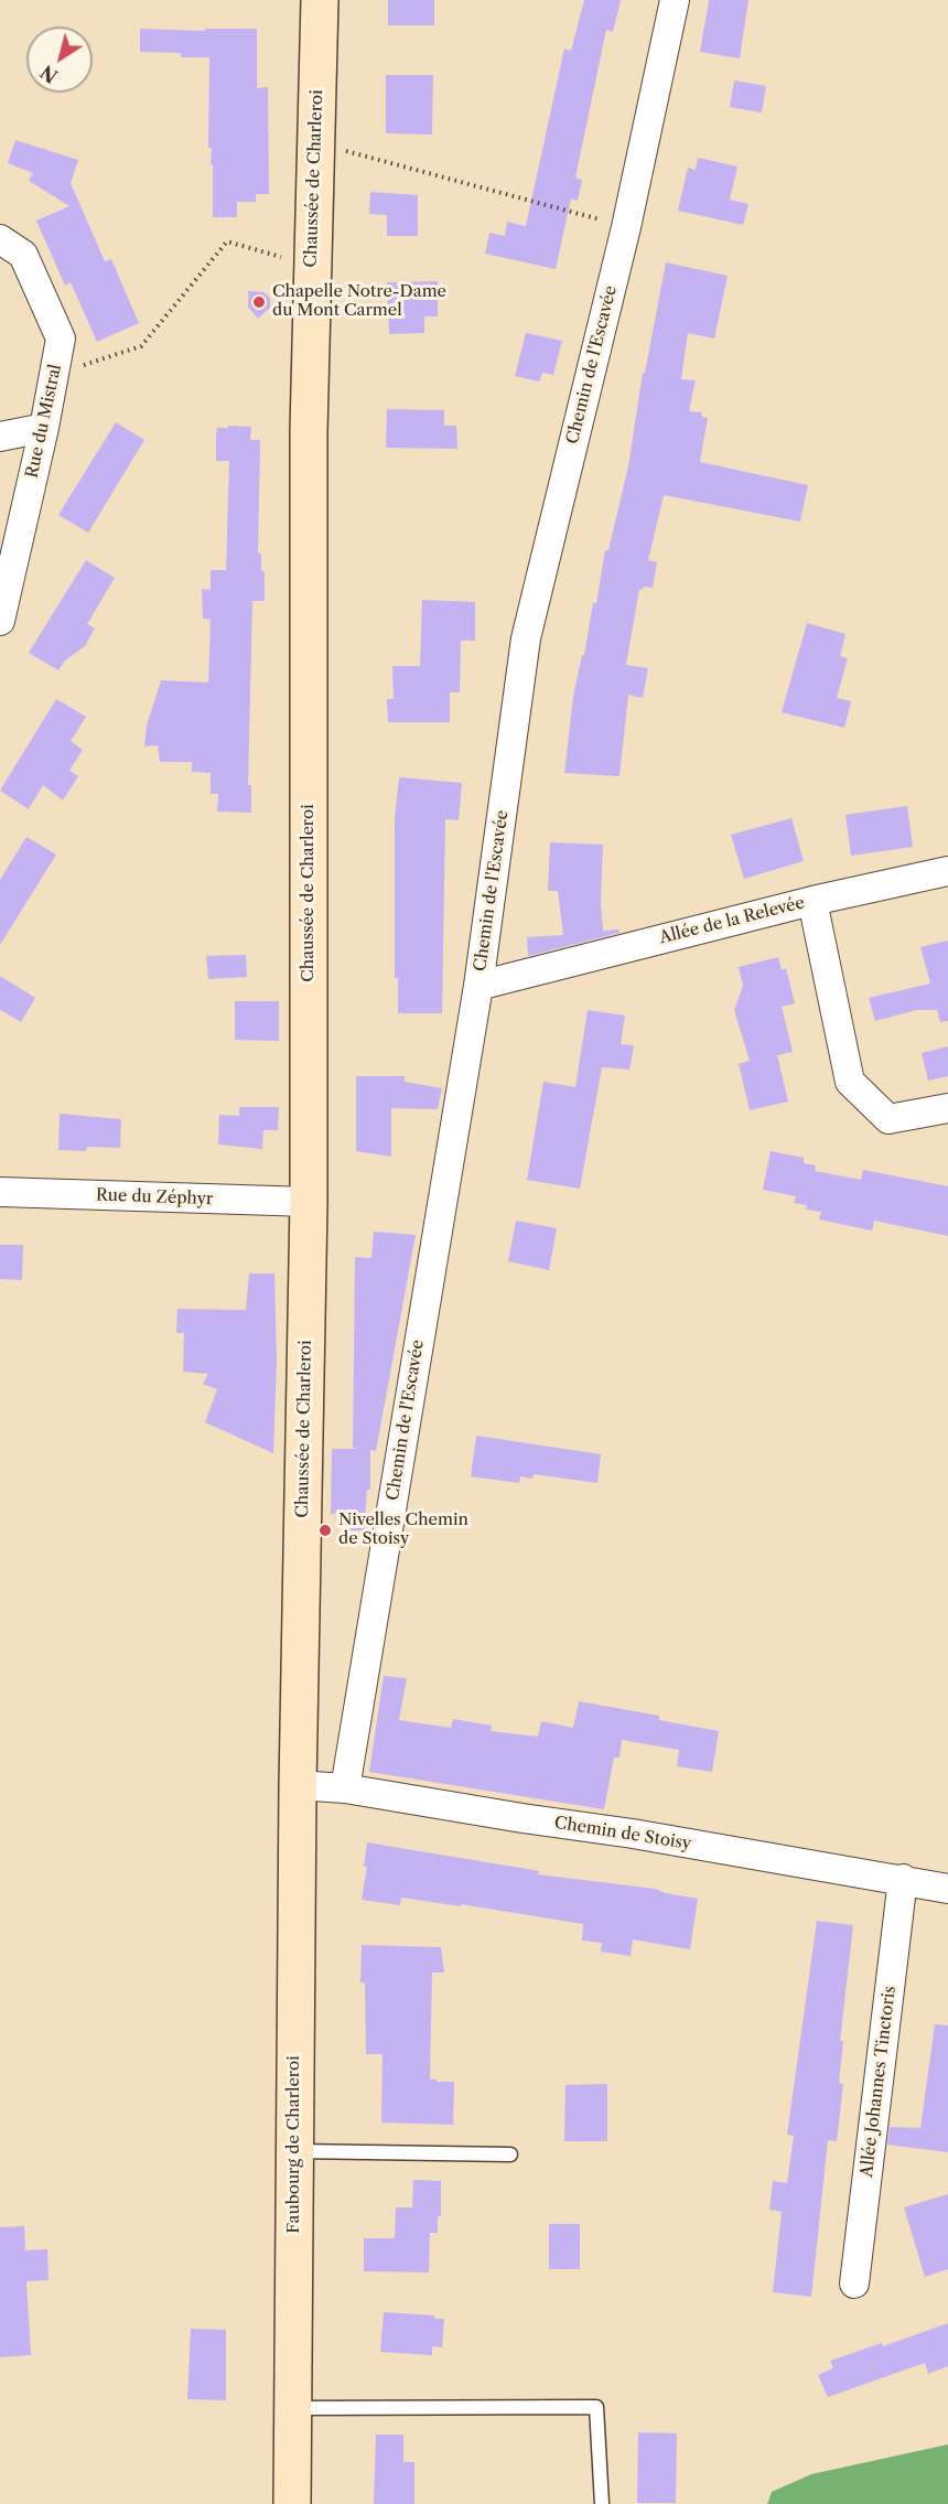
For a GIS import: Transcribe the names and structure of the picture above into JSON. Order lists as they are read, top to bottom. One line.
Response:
{"streets":{"main road":["Chaussée de Charleroi","Faubourg de Charleroi"],"street":["Chemin de l'Escavée","Rue du Mistral","Allée de la Relevée","Rue du Zéphyr","Chemin de Stoisy","Allée Johannes Tinctoris"]},"crossings":[["Chaussée de Charleroi","Rue du Zéphyr"],["Chaussée de Charleroi","Chemin de Stoisy"],["Chaussée de Charleroi","Faubourg de Charleroi"],["Chemin de l'Escavée","Allée de la Relevée"],["Chemin de l'Escavée","Chemin de Stoisy"],["Chemin de Stoisy","Allée Johannes Tinctoris"],["Chemin de Stoisy","Faubourg de Charleroi"]],"places":["Chapelle Notre-Dame du Mont Carmel","Nivelles Chemin de Stoisy"],"north":"bottom left"}
